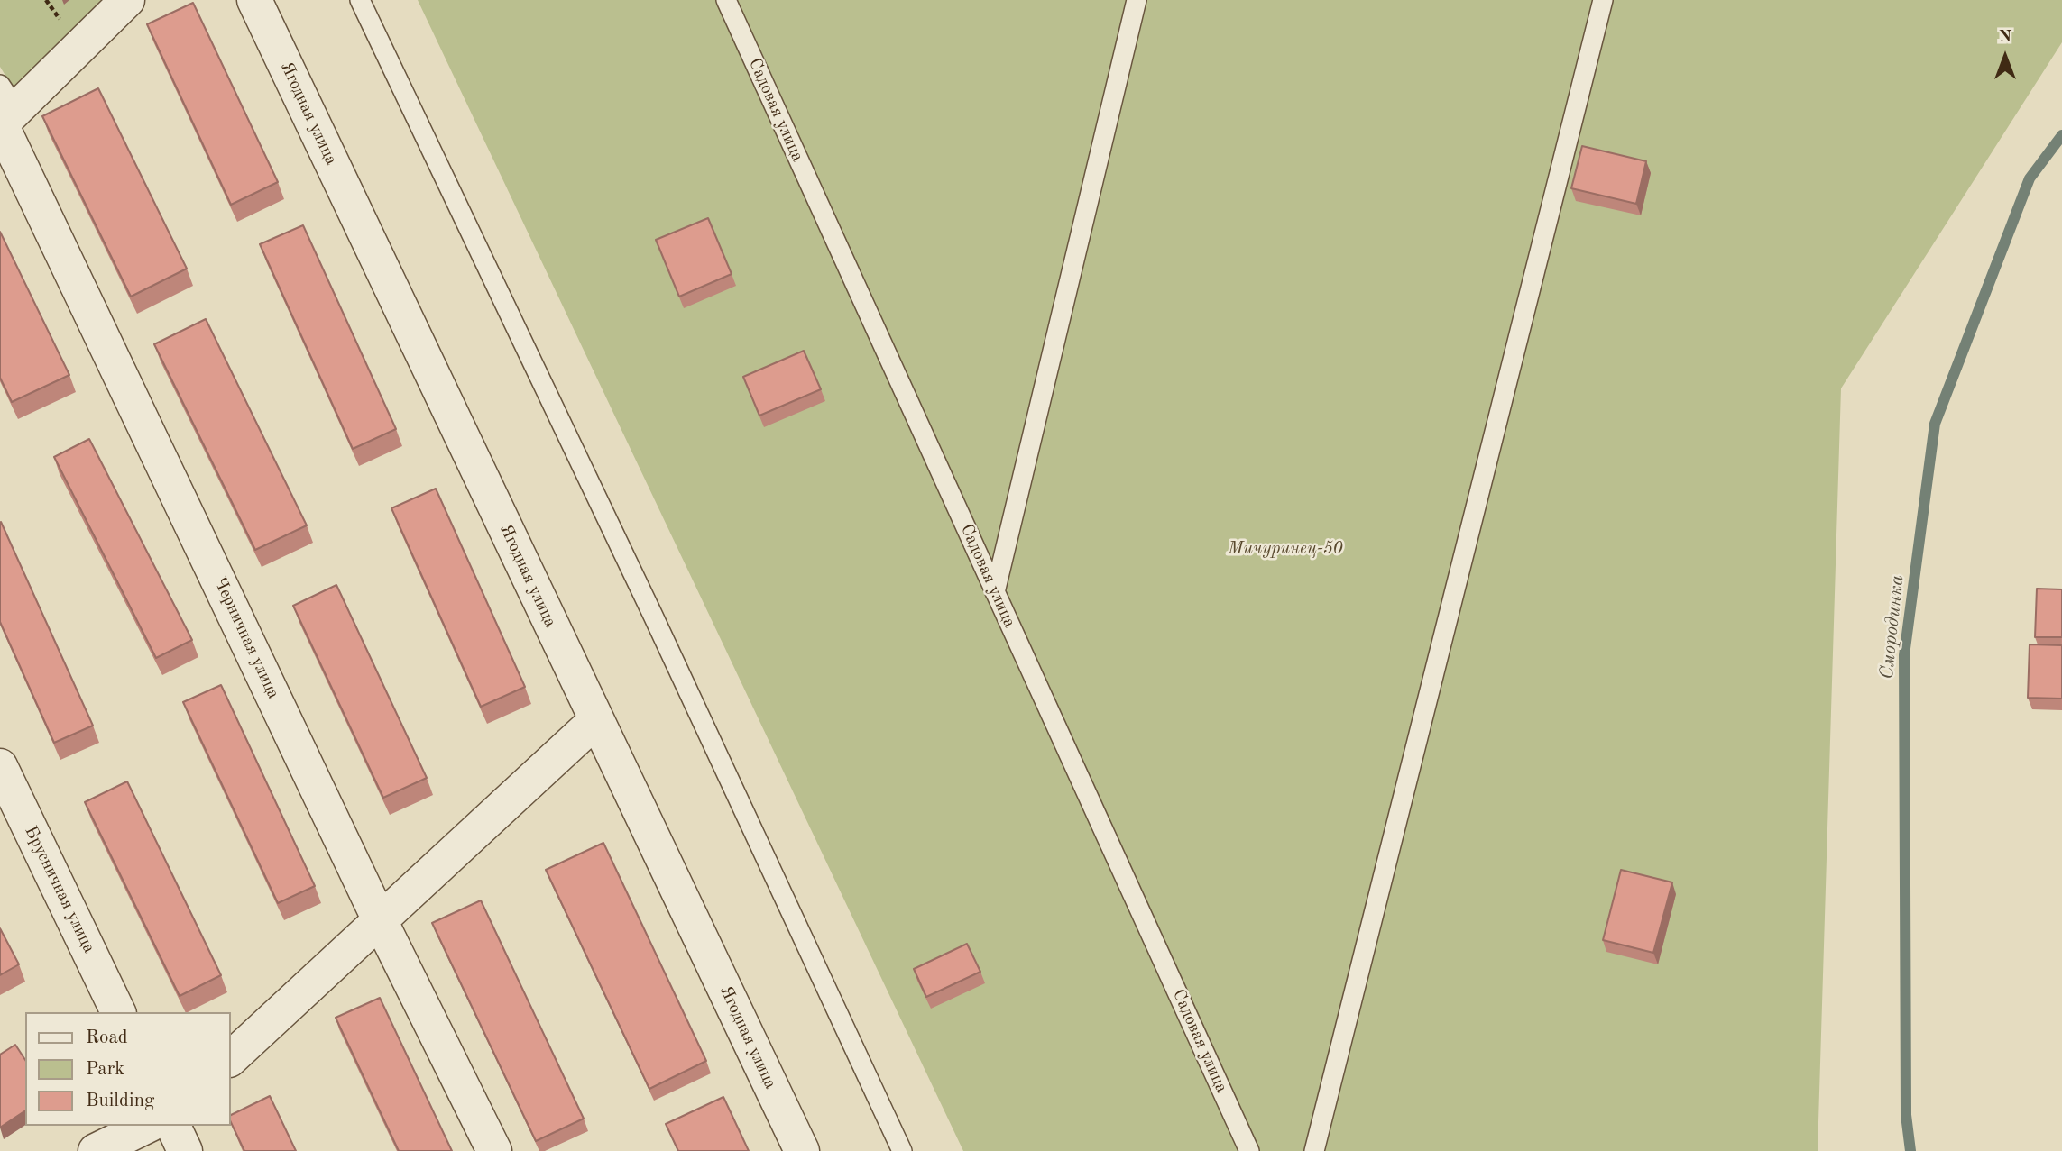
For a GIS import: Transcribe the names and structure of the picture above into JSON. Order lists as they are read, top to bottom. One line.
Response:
{"streets":{"street":["Ягодная улица","Черничная улица","Брусничная улица"],"lane":["Садовая улица"]},"water":["Смородинка"],"parks":["Мичуринец-50"],"legend":["Road","Park","Building"],"north":"top"}
